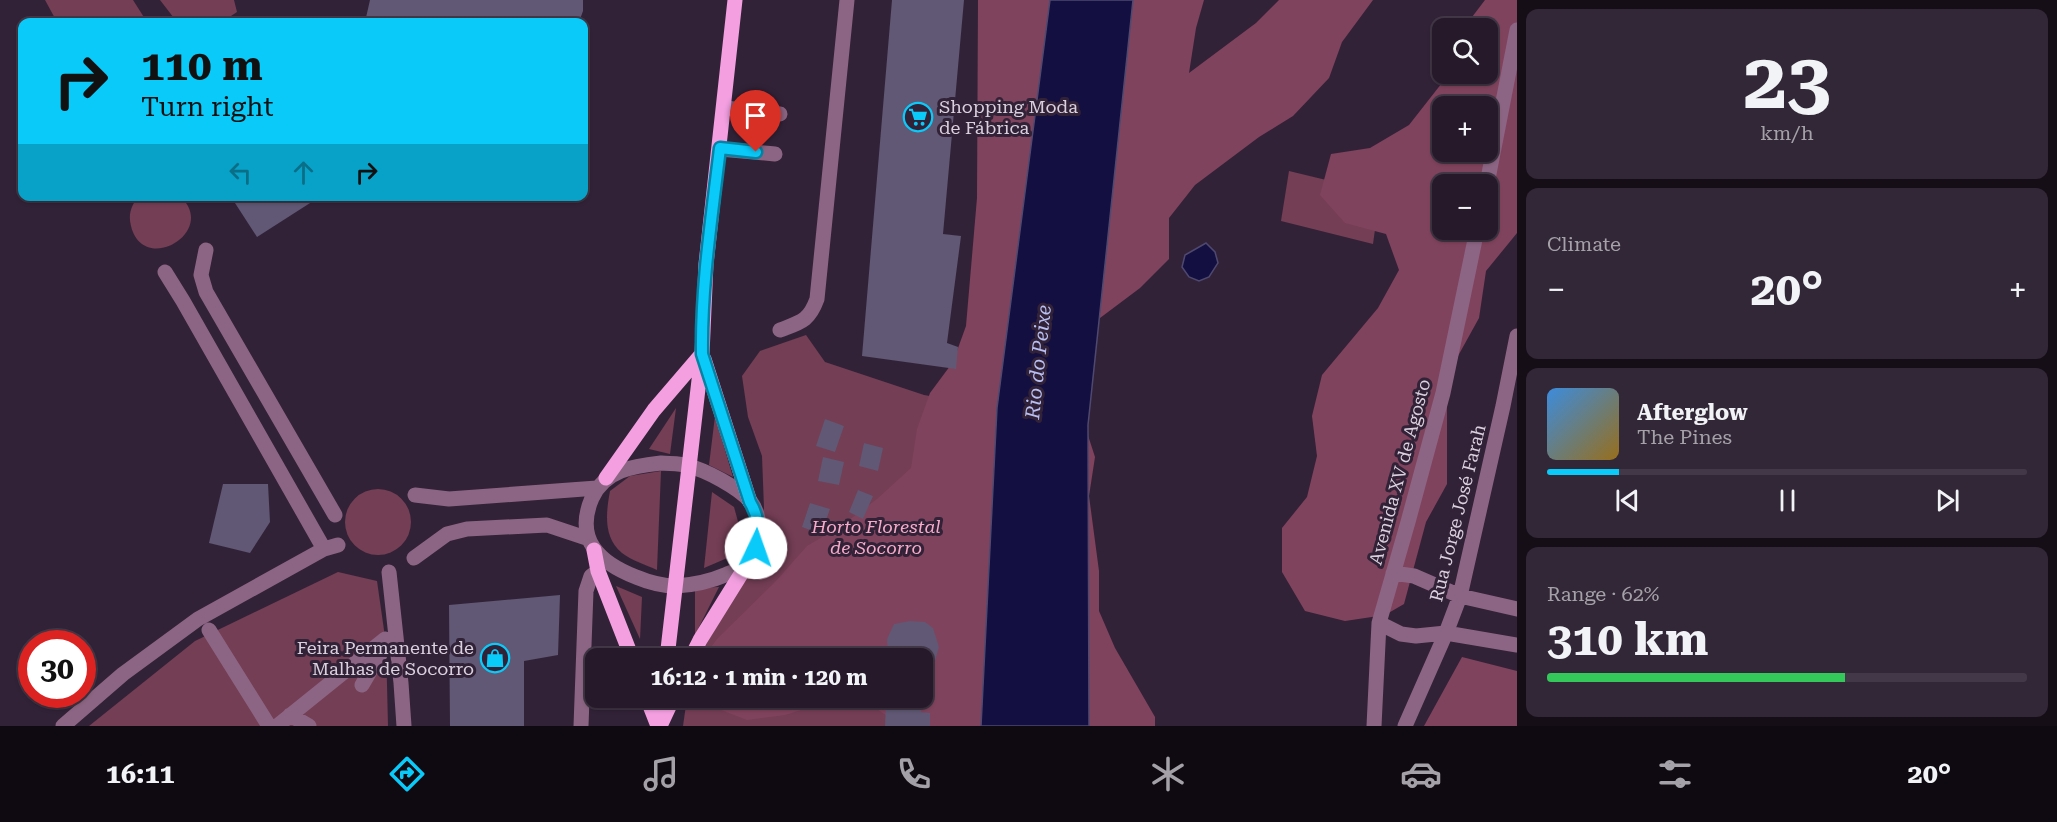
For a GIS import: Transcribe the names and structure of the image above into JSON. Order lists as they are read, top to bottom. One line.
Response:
{"streets":{"street":["Avenida XV de Agosto","Rua Jorge José Farah"]},"water":["Rio do Peixe"],"parks":["Horto Florestal de Socorro"],"places":{"supermarket":["Shopping Moda de Fábrica"],"shop":["Feira Permanente de Malhas de Socorro"]},"page":{"tile":[["23","km/h"],"Climate",["Range · 62%","310 km"]],"map_buttons":["+","−"],"turn":["110 m","Turn right"],"heat":["−","20°","+"],"song":["Afterglow","The Pines"],"limit":"30","trip":"16:12 · 1 min · 120 m","tabs":["16:11","20°"]}}
